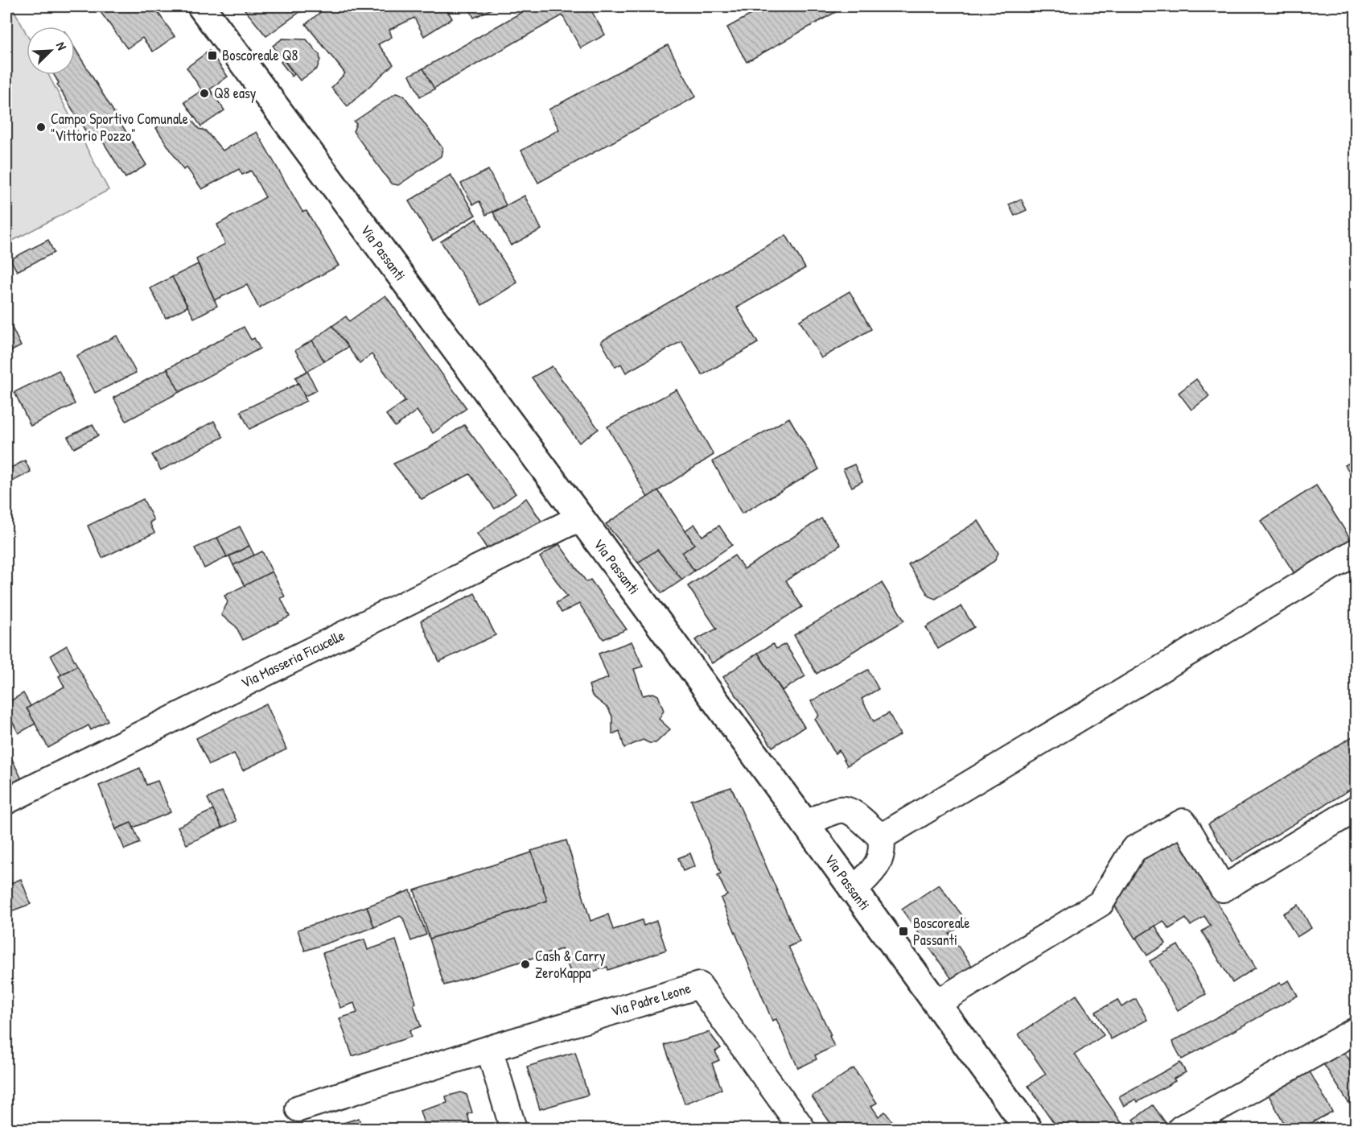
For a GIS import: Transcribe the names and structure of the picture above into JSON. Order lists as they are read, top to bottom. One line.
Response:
{"streets":{"main road":["Via Passanti"],"street":["Via Masseria Ficucelle","Via Padre Leone"]},"crossings":[["Via Passanti","Via Masseria Ficucelle"]],"places":{"transit":["Boscoreale Q8","Boscoreale Passanti"],"other":["Q8 easy","Campo Sportivo Comunale \"Vittorio Pozzo\"","Cash & Carry ZeroKappa"]},"north":"top right"}
